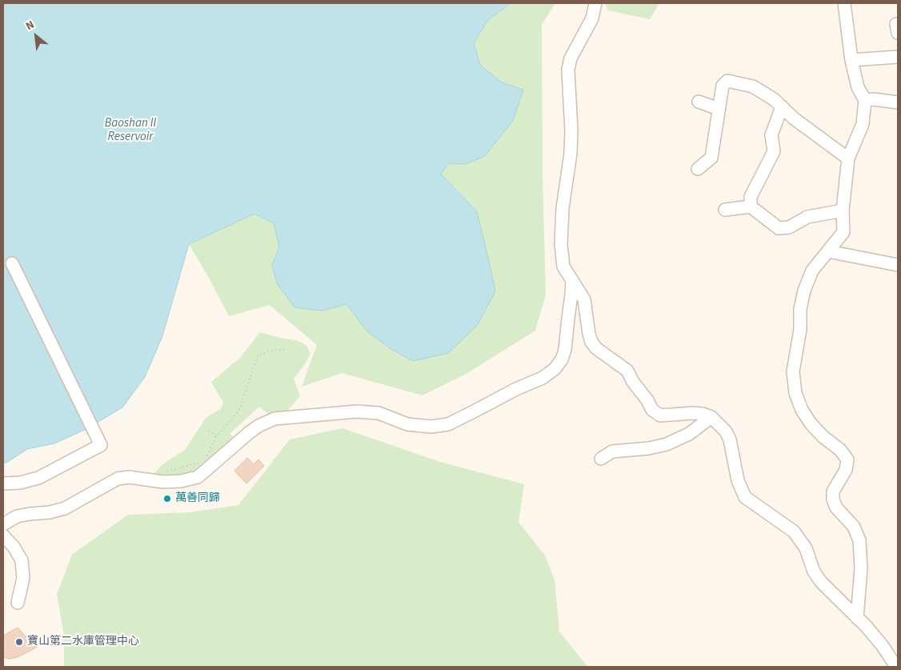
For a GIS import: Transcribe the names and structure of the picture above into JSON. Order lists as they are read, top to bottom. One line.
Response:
{"water":["Baoshan II Reservoir"],"places":["萬善同歸","寶山第二水庫管理中心"],"north":"top left"}
